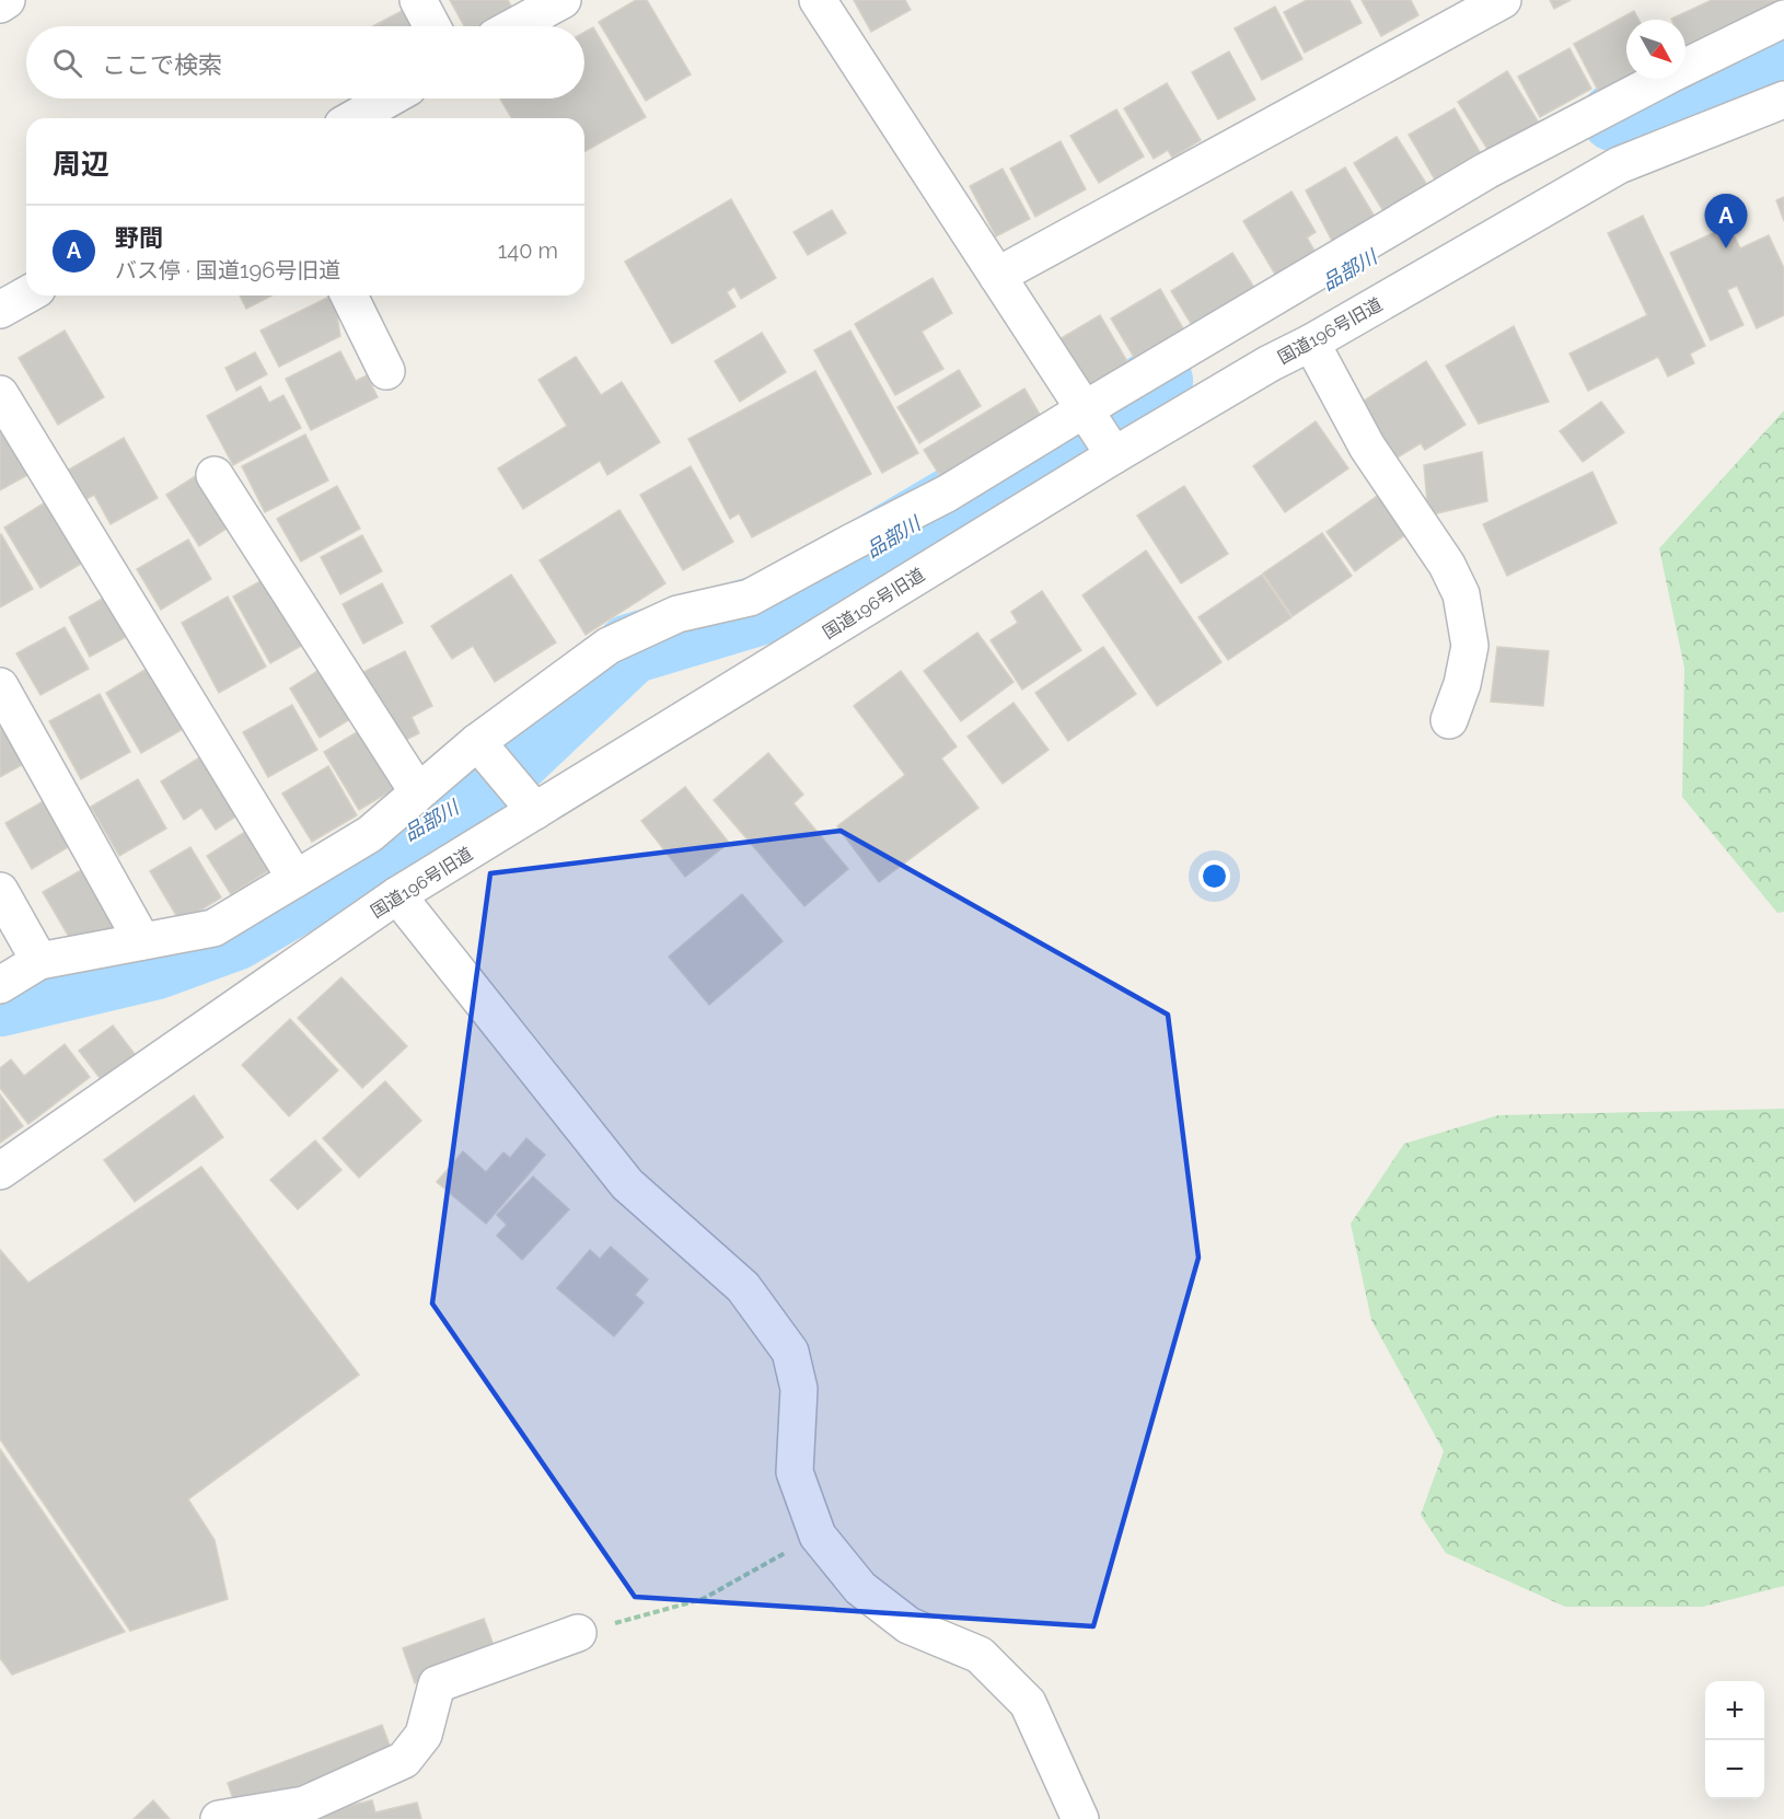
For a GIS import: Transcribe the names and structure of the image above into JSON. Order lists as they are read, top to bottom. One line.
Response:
{"streets":{"street":["国道196号旧道"]},"water":["品部川"],"north":"bottom right","page":{"search":"ここで検索","heading":"周辺","pins":"A","list":[{"mark":"A","name":"野間","note":"バス停 · 国道196号旧道","value":"140 m"}],"map_buttons":["+","−"]}}
